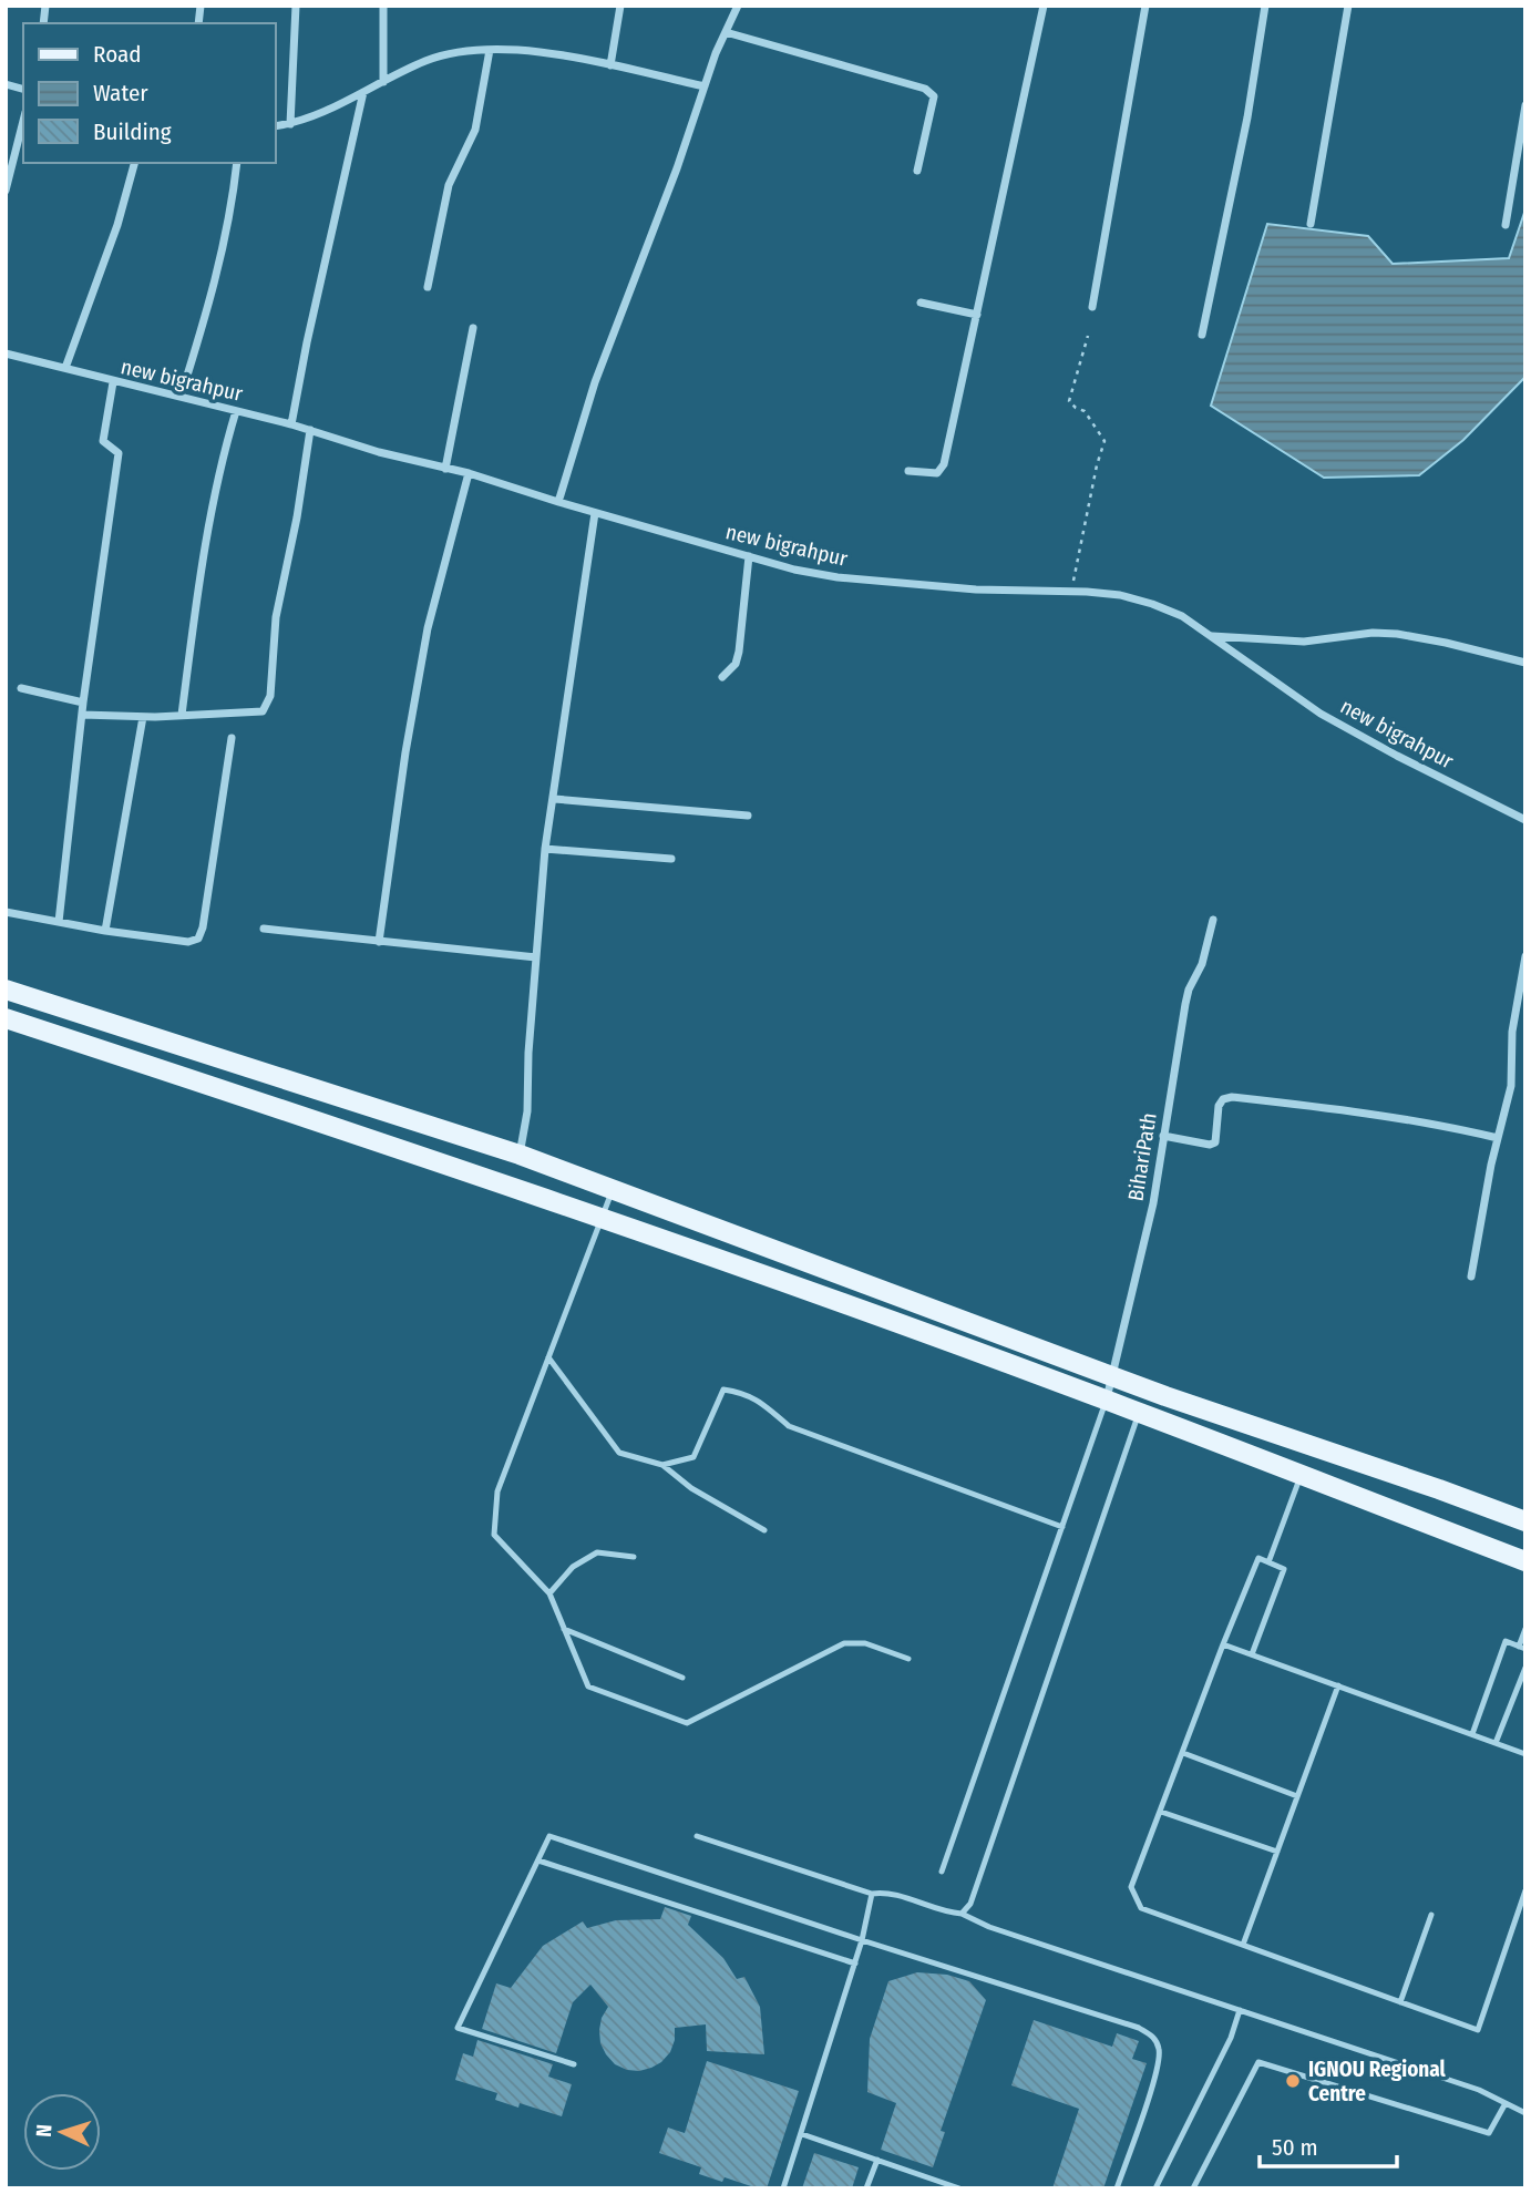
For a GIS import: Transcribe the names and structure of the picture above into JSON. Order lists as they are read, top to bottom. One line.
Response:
{"streets":{"street":["new bigrahpur","BihariPath"]},"places":["IGNOU Regional Centre"],"legend":["Road","Water","Building"],"scale_bar":"50 m","north":"left"}
